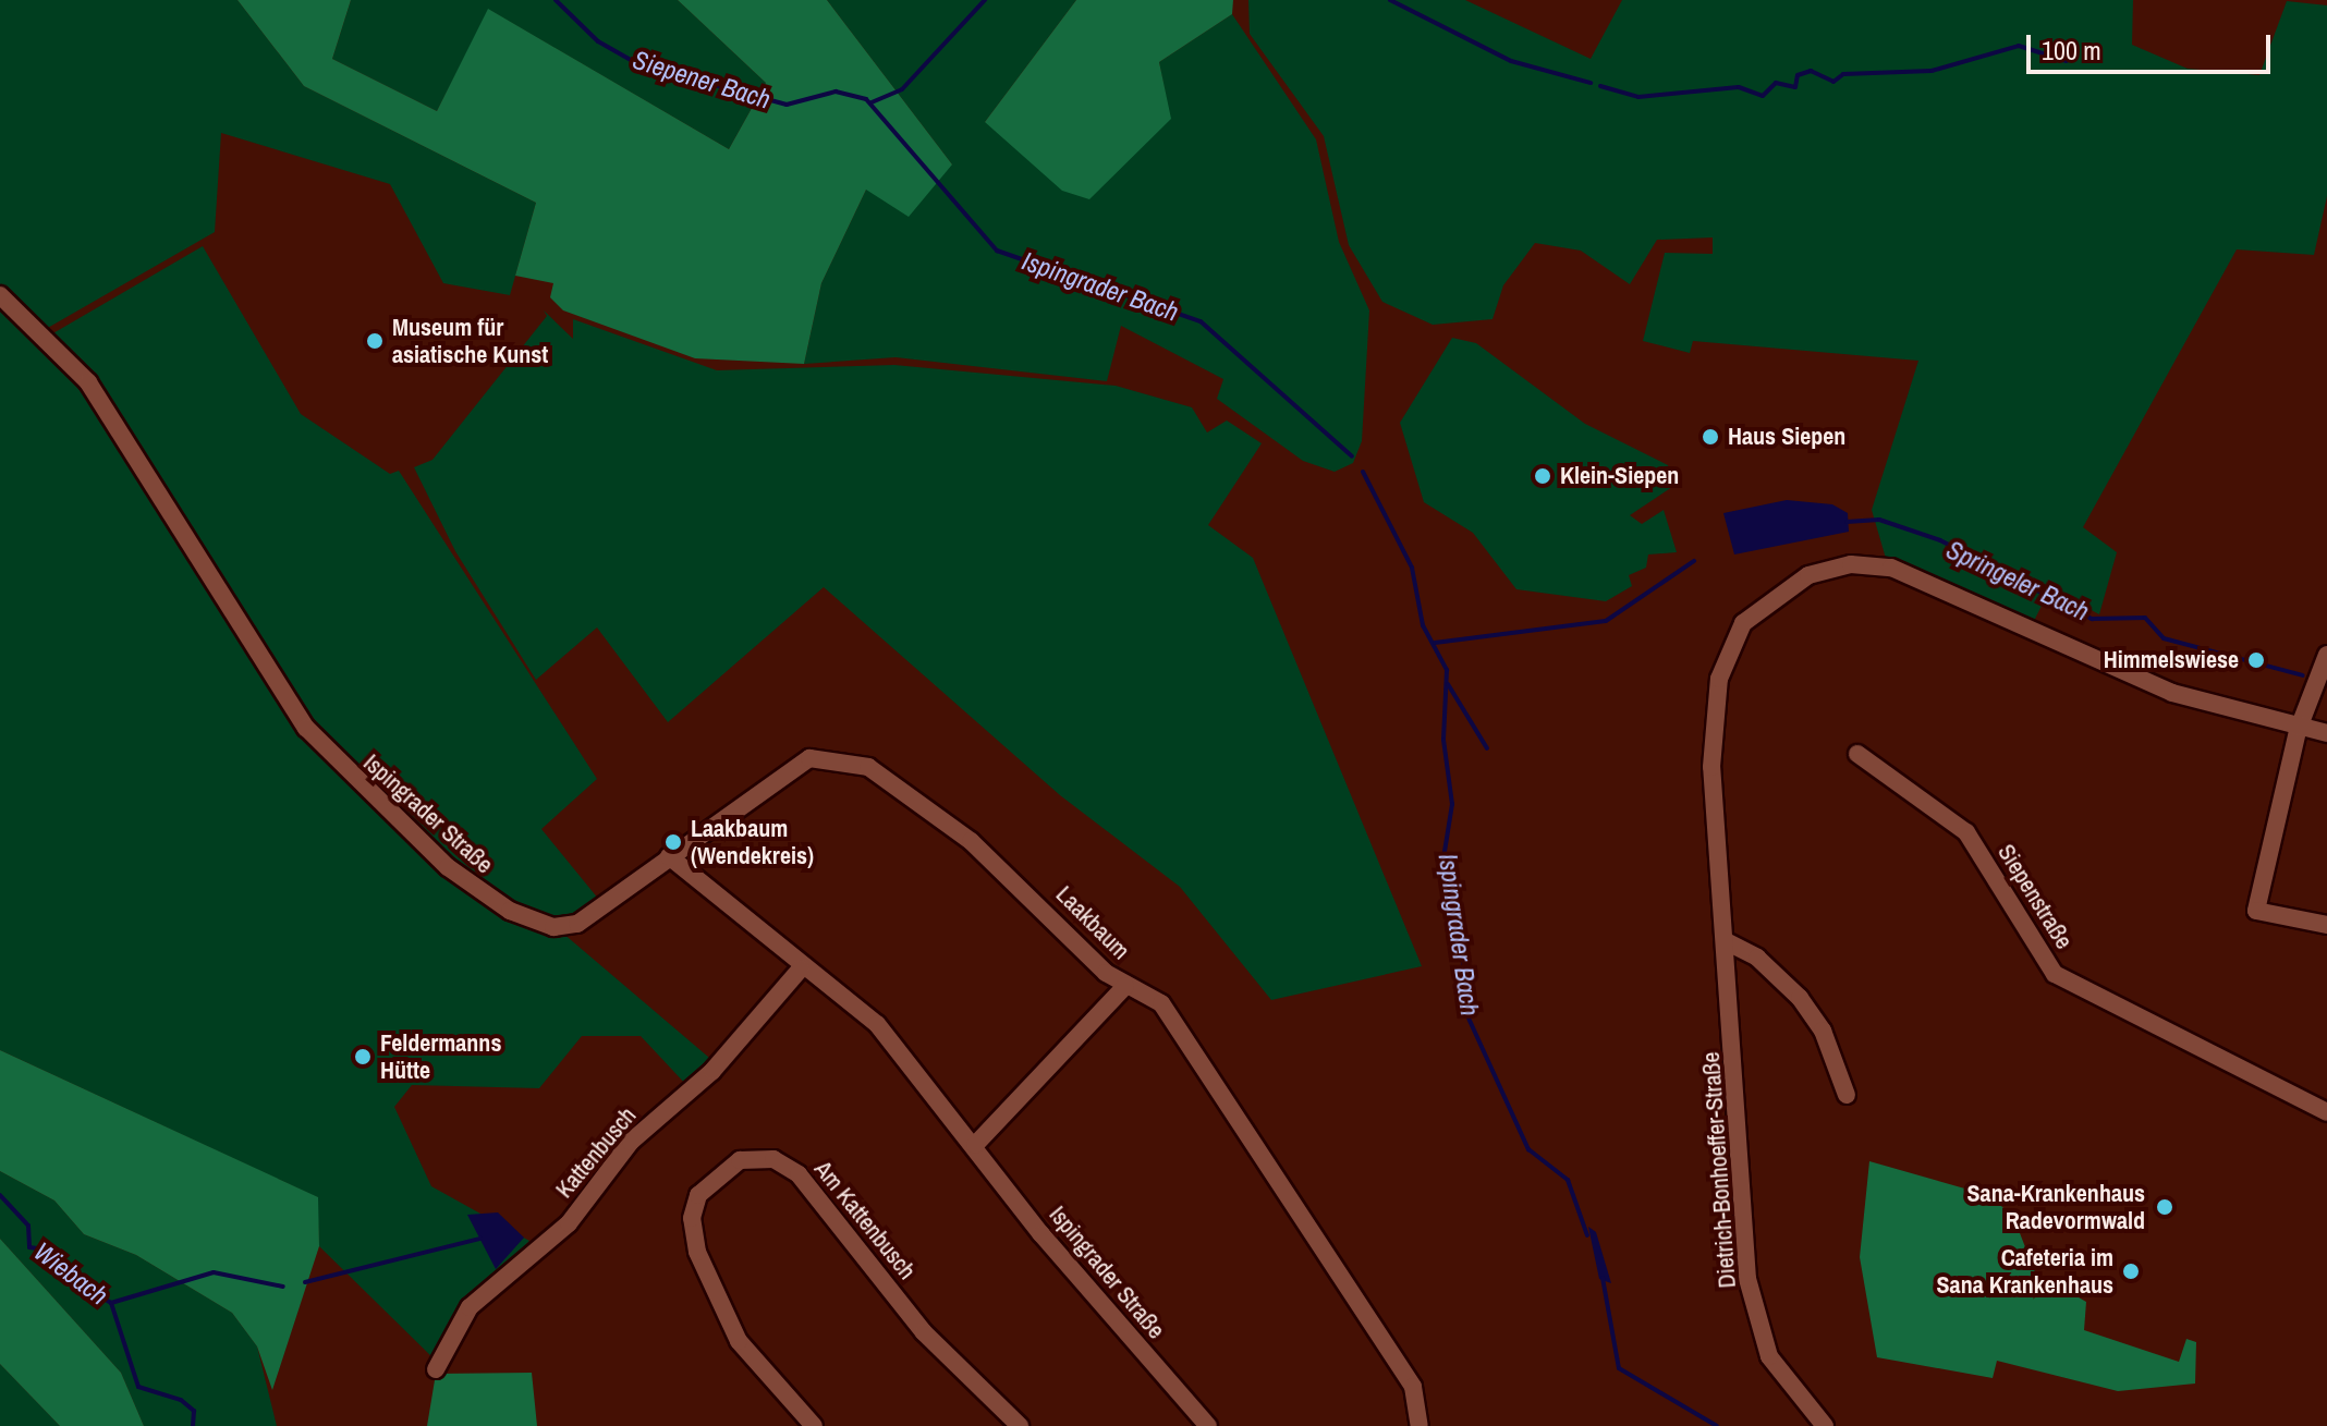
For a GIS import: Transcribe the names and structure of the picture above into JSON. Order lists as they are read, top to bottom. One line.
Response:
{"streets":{"street":["Ispingrader Straße","Siepenstraße","Laakbaum","Kattenbusch","Dietrich-Bonhoeffer-Straße","Am Kattenbusch"]},"crossings":[["Ispingrader Straße","Laakbaum"],["Ispingrader Straße","Kattenbusch"]],"water":["Siepener Bach","Ispingrader Bach","Springeler Bach","Wiebach"],"places":["Museum für asiatische Kunst","Haus Siepen","Klein-Siepen","Himmelswiese","Laakbaum (Wendekreis)","Feldermanns Hütte","Sana-Krankenhaus Radevormwald","Cafeteria im Sana Krankenhaus"],"scale_bar":"100 m"}
